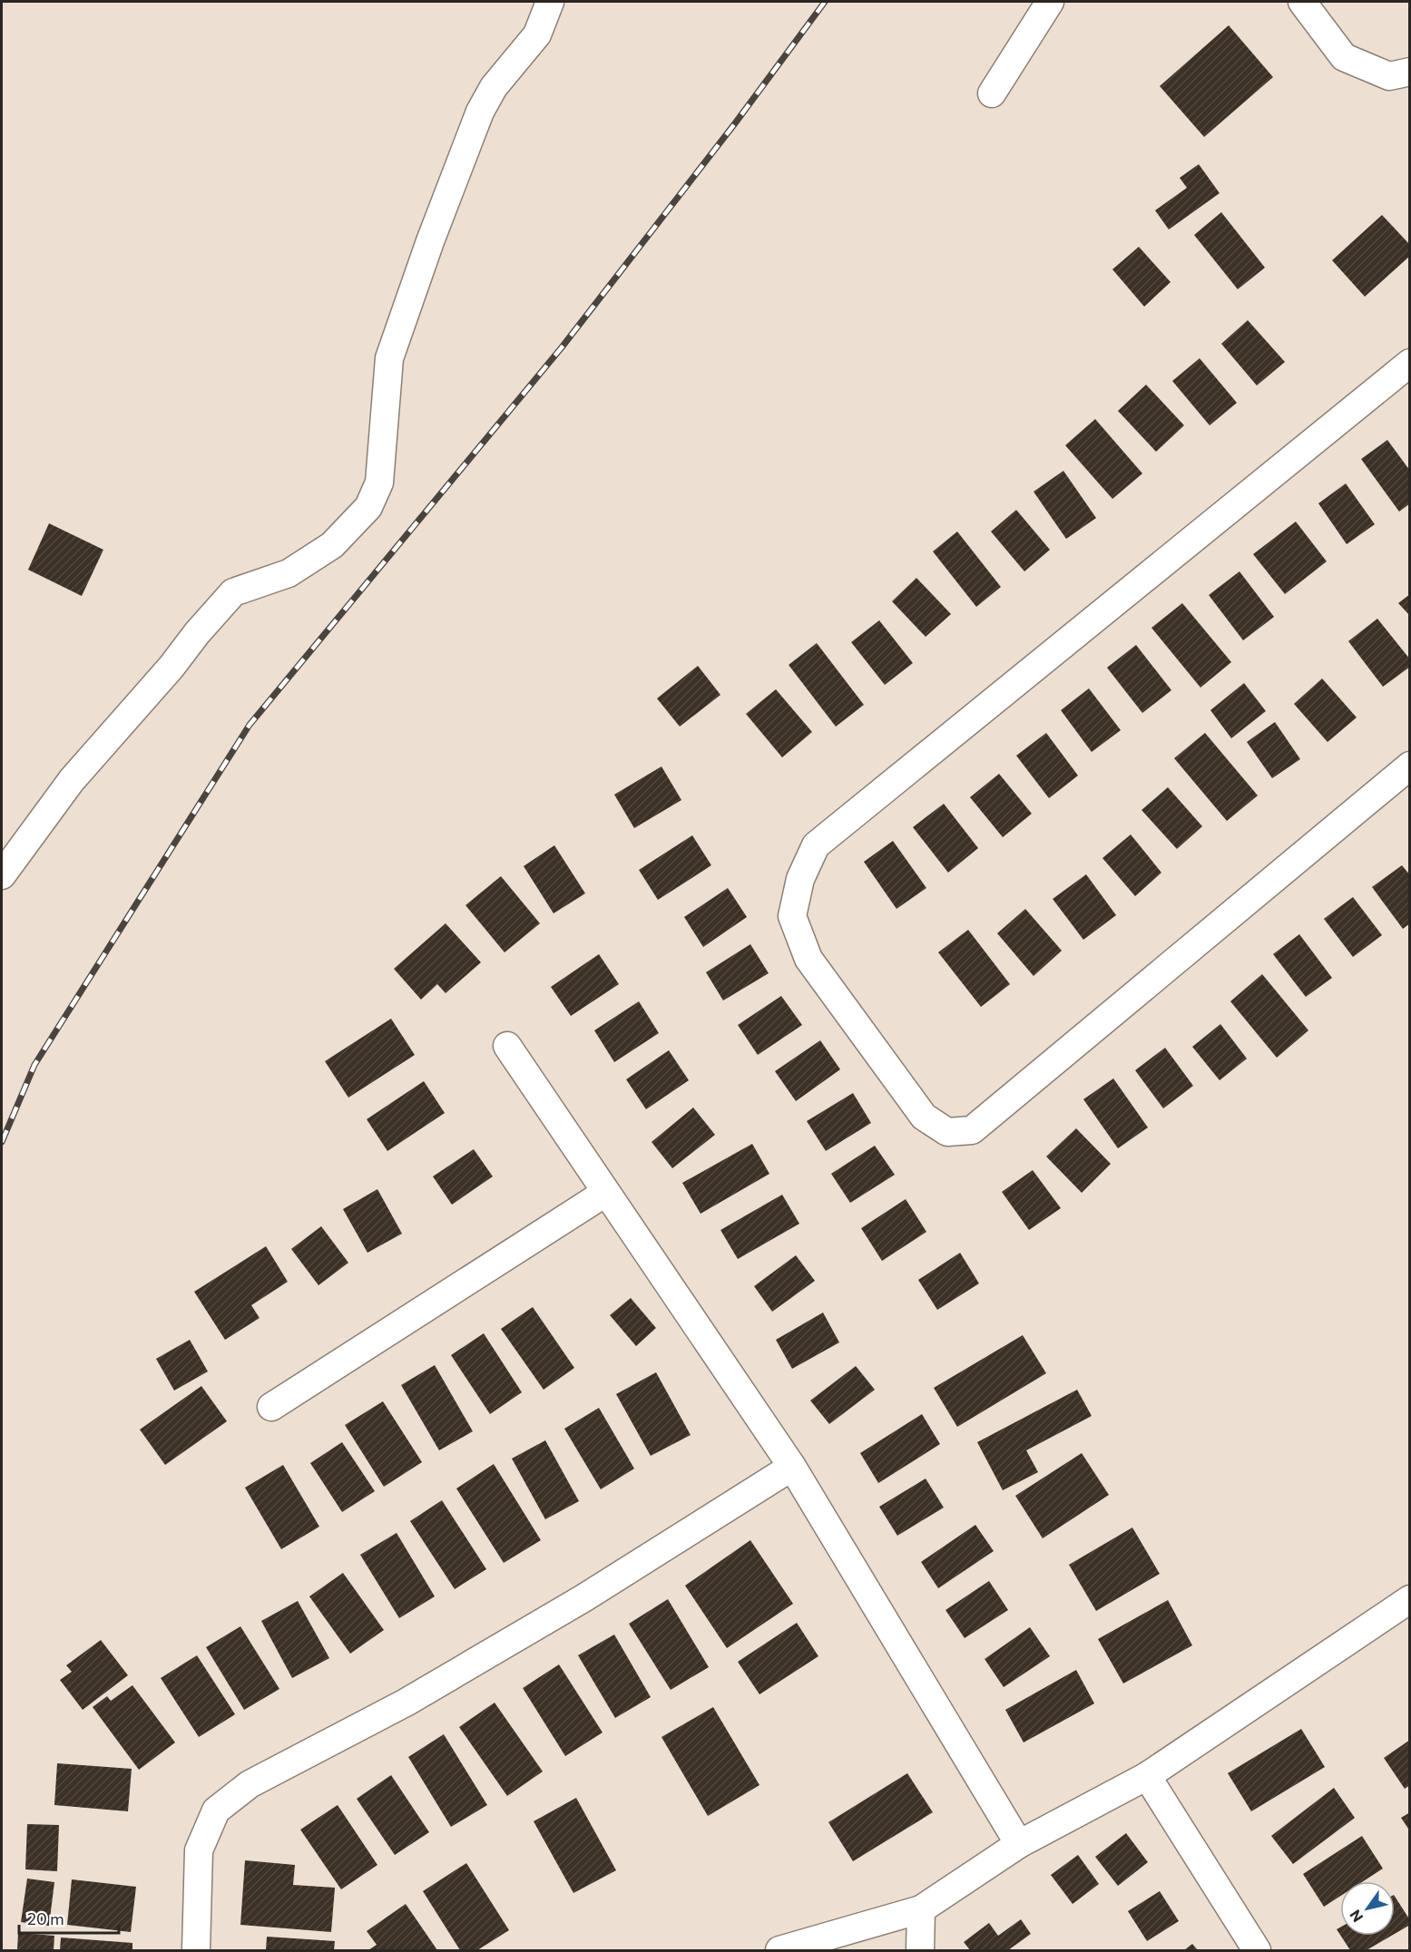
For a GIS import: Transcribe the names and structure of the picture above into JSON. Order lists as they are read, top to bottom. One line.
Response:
{"scale_bar":"20 m","north":"bottom left"}
